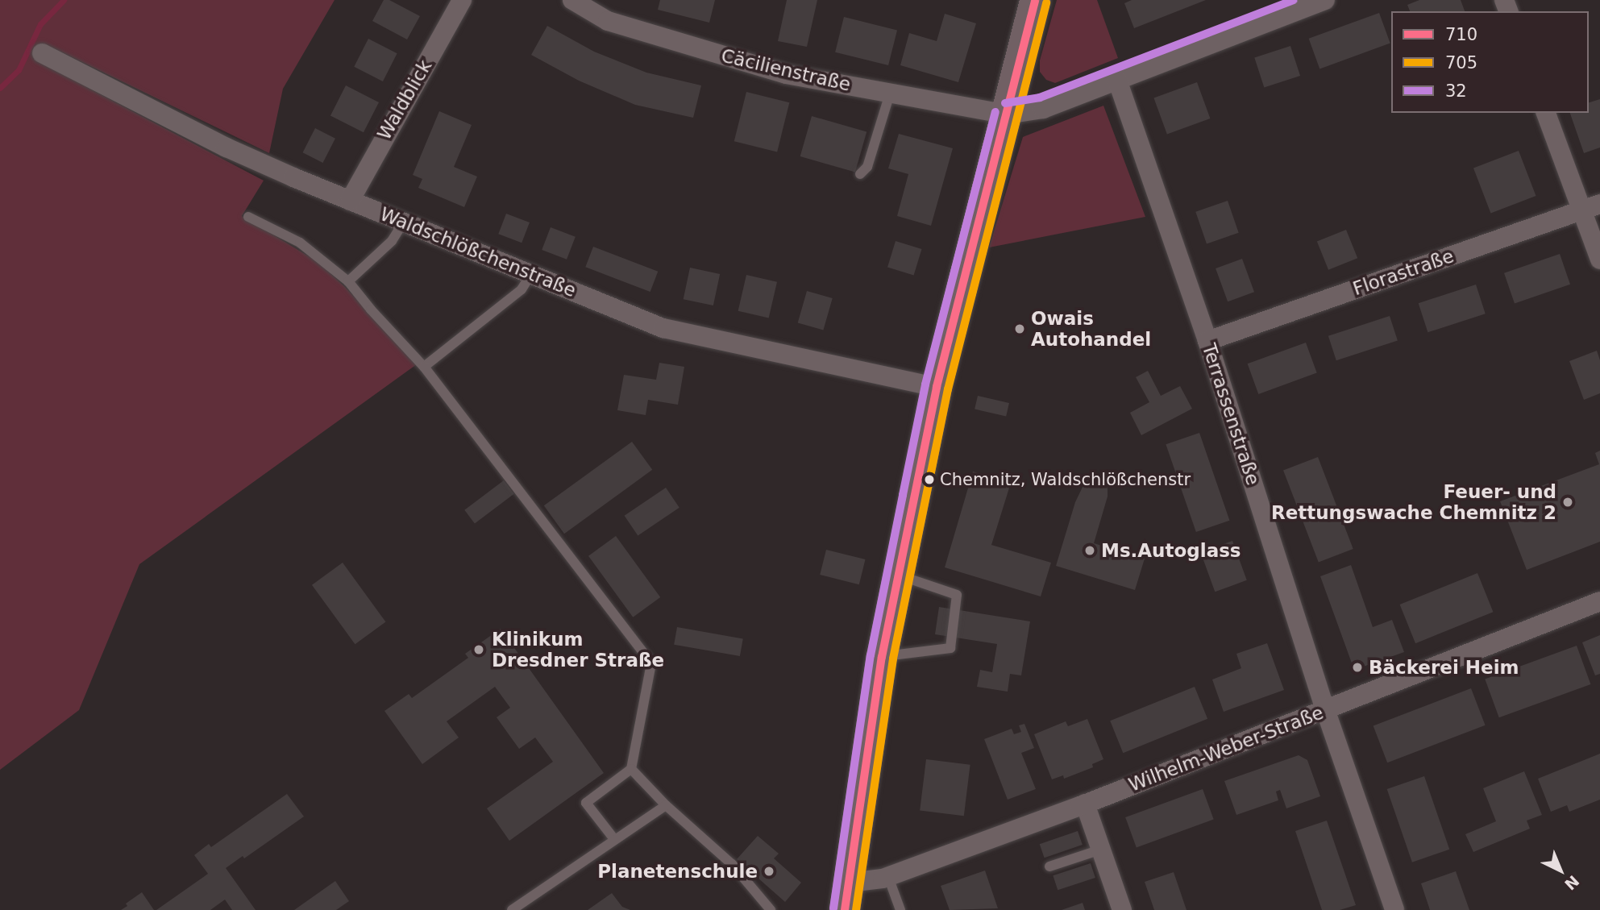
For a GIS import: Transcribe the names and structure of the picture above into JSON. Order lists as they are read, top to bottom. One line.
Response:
{"streets":{"street":["Cäcilienstraße","Waldblick","Waldschlößchenstraße","Florastraße","Terrassenstraße","Wilhelm-Weber-Straße"]},"crossings":[["Cäcilienstraße","Terrassenstraße"],["Waldblick","Waldschlößchenstraße"],["Florastraße","Terrassenstraße"],["Terrassenstraße","Wilhelm-Weber-Straße"]],"places":["Owais Autohandel","Chemnitz, Waldschlößchenstr","Feuer- und Rettungswache Chemnitz 2","Ms.Autoglass","Klinikum Dresdner Straße","Bäckerei Heim","Planetenschule"],"lines":["transit line 710","transit line 32","transit line 705"],"legend":["710","705","32"],"north":"bottom right"}
